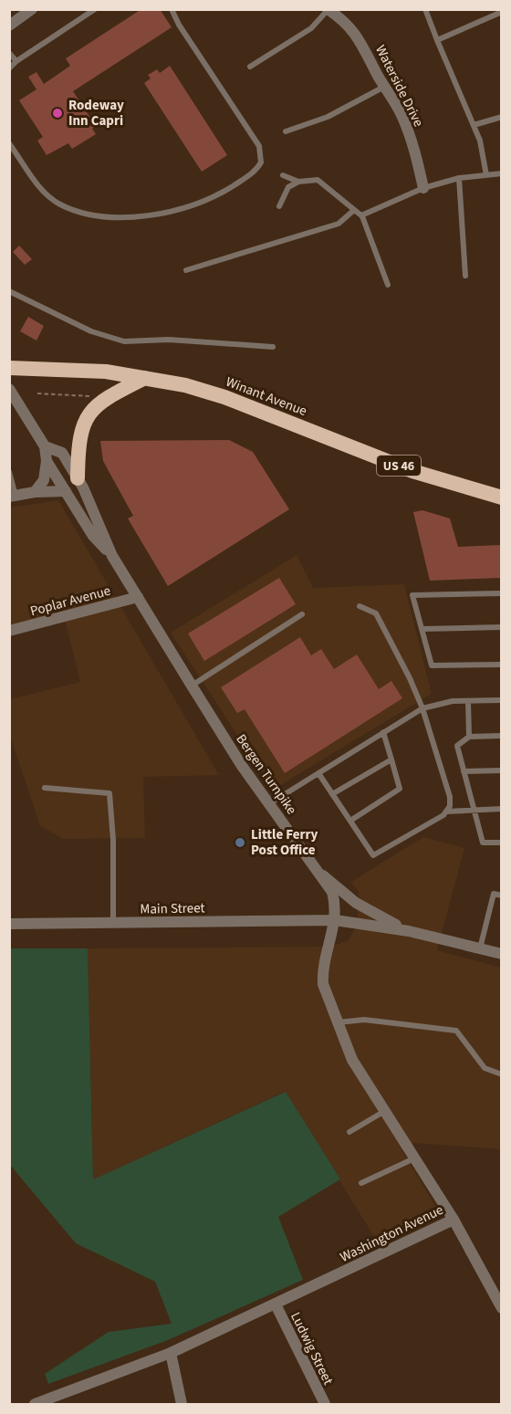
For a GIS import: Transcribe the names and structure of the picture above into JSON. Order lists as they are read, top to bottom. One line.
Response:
{"streets":{"highway":["Winant Avenue","US 46"],"street":["Waterside Drive","Poplar Avenue","Bergen Turnpike","Main Street","Washington Avenue","Ludwig Street"]},"crossings":[["Poplar Avenue","Bergen Turnpike"],["Bergen Turnpike","Main Street"],["Bergen Turnpike","Washington Avenue"],["Main Street","Washington Avenue"],["Washington Avenue","Ludwig Street"]],"places":["Rodeway Inn Capri","Little Ferry Post Office"]}
